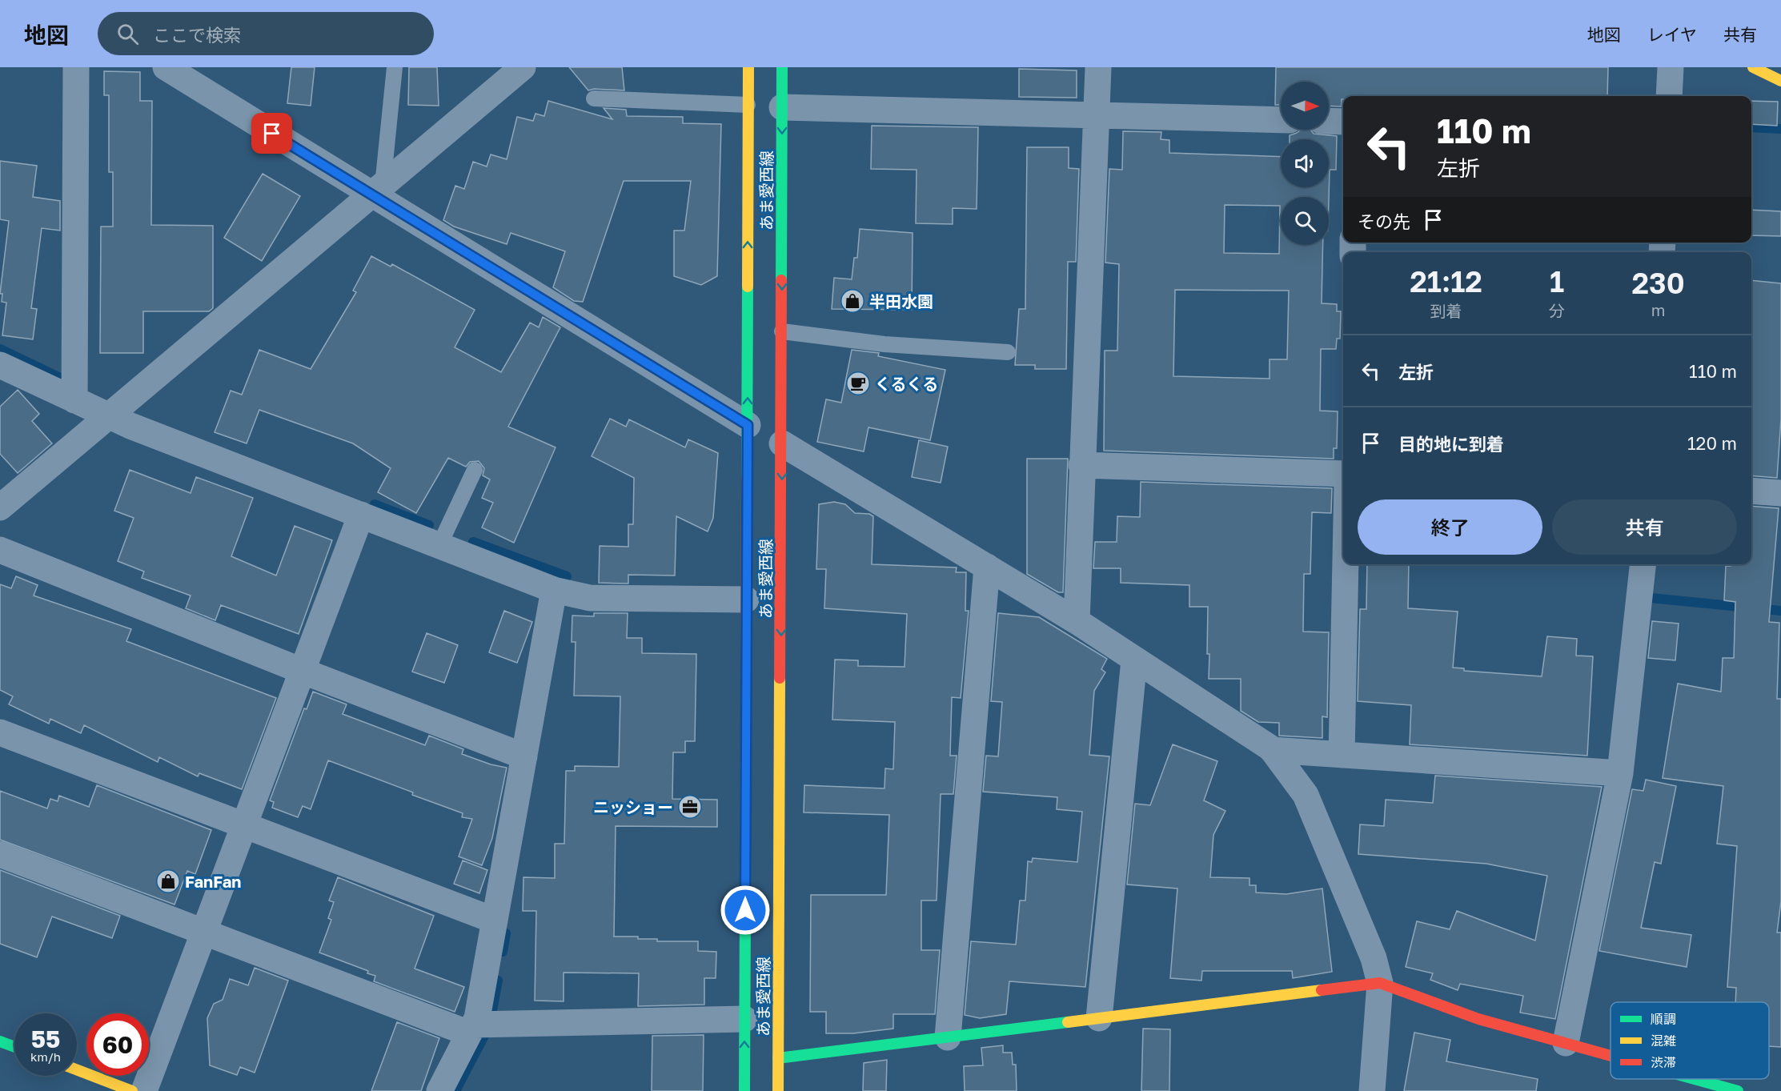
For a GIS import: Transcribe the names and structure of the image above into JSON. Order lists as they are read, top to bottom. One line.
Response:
{"streets":{"main road":["あま愛西線"]},"places":{"shop":["半田水園","FanFan"],"cafe":["くるくる"],"office":["ニッショー"]},"legend":["順調","混雑","渋滞"],"north":"right","page":{"header":"地図","search":"ここで検索","nav":["地図","レイヤ","共有"],"turn":["110 m","左折"],"then":"その先","eta":["21:12","到着","1","分","230","m"],"list":[{"name":"左折","value":"110 m"},{"name":"目的地に到着","value":"120 m"}],"buttons":["終了","共有"],"speed":"55 km/h","limit":"60"}}
